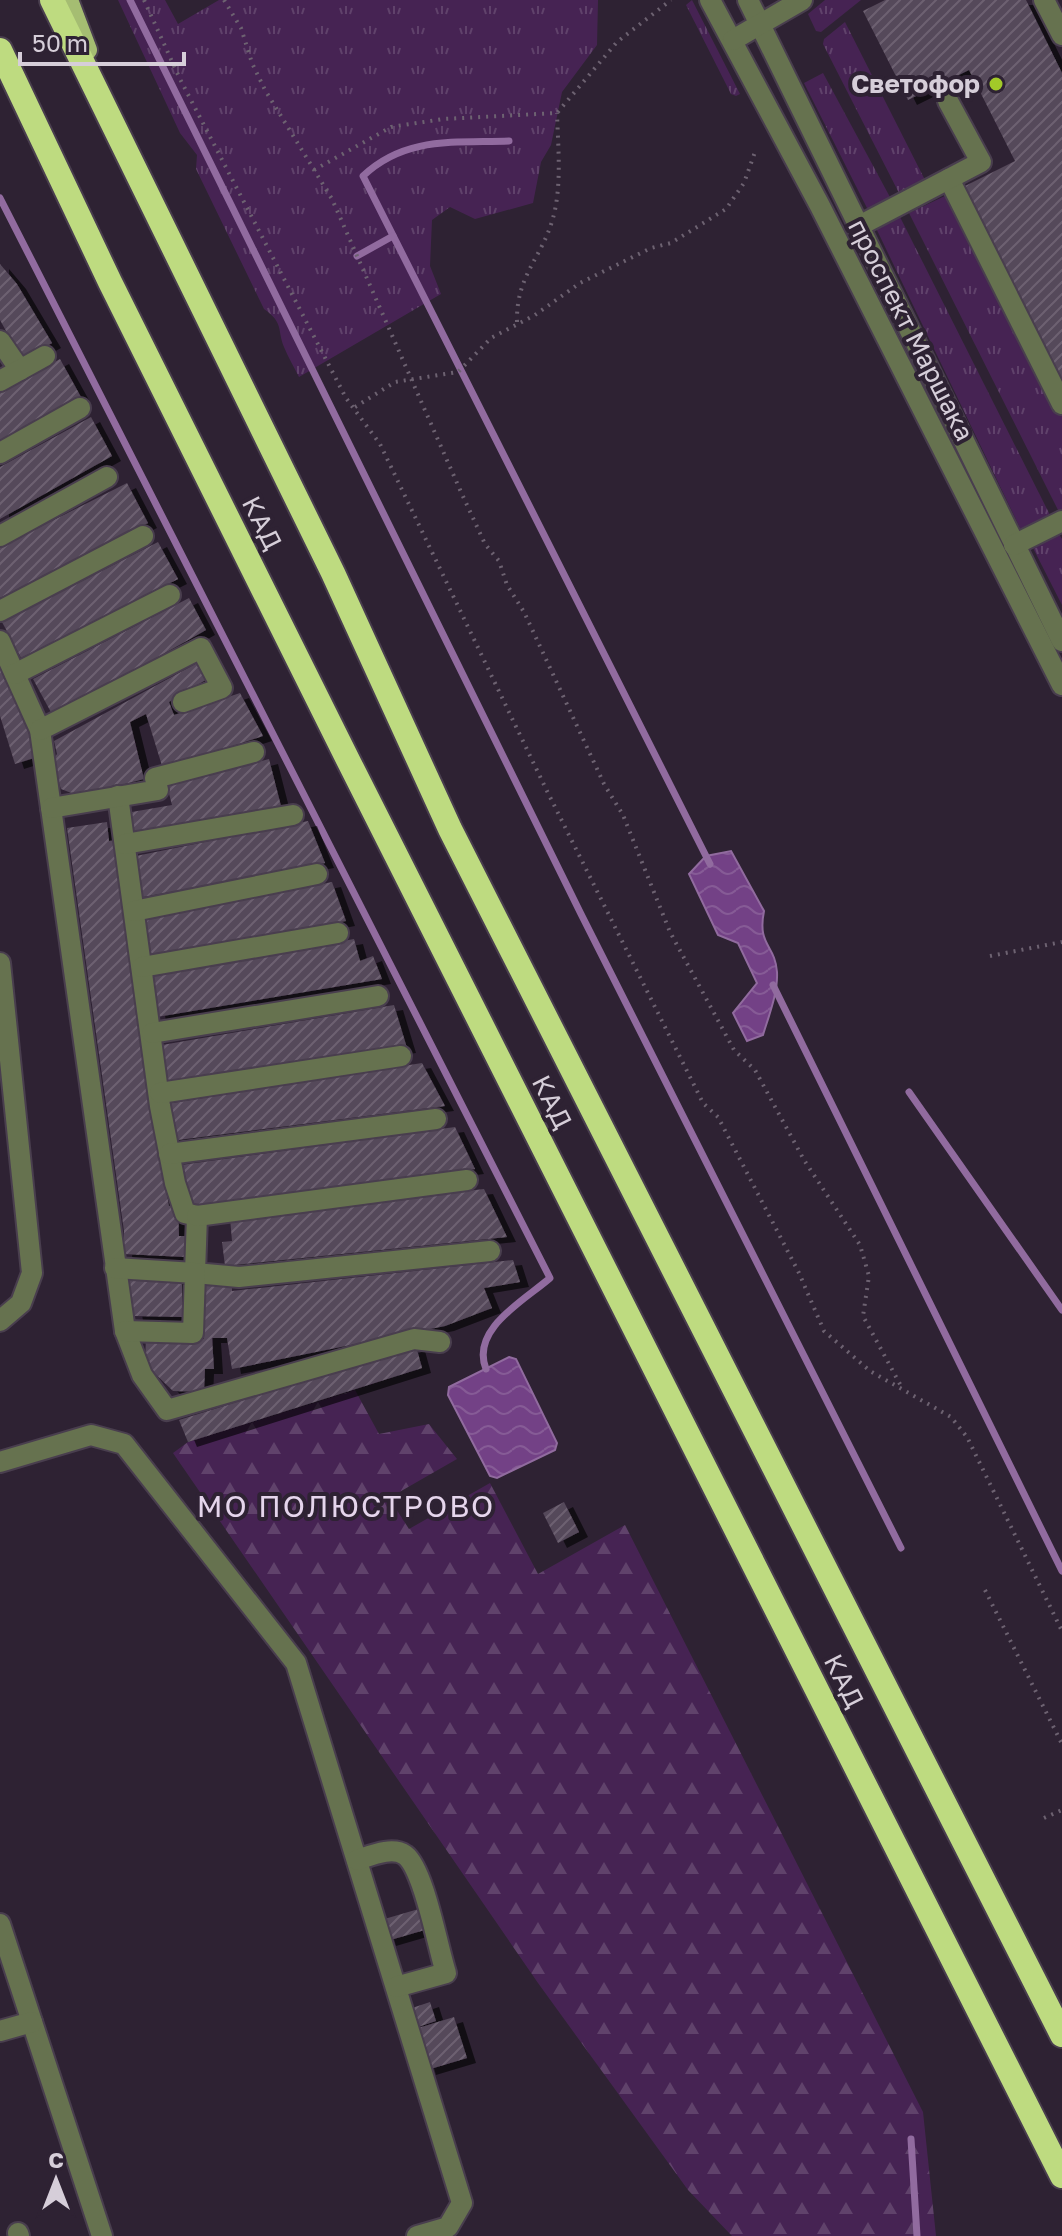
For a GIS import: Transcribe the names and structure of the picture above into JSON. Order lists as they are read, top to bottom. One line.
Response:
{"streets":{"highway":["КАД"],"street":["проспект Маршака"]},"districts":["МО ПОЛЮСТРОВО"],"places":["Светофор"],"scale_bar":"50 m","north":"top"}
